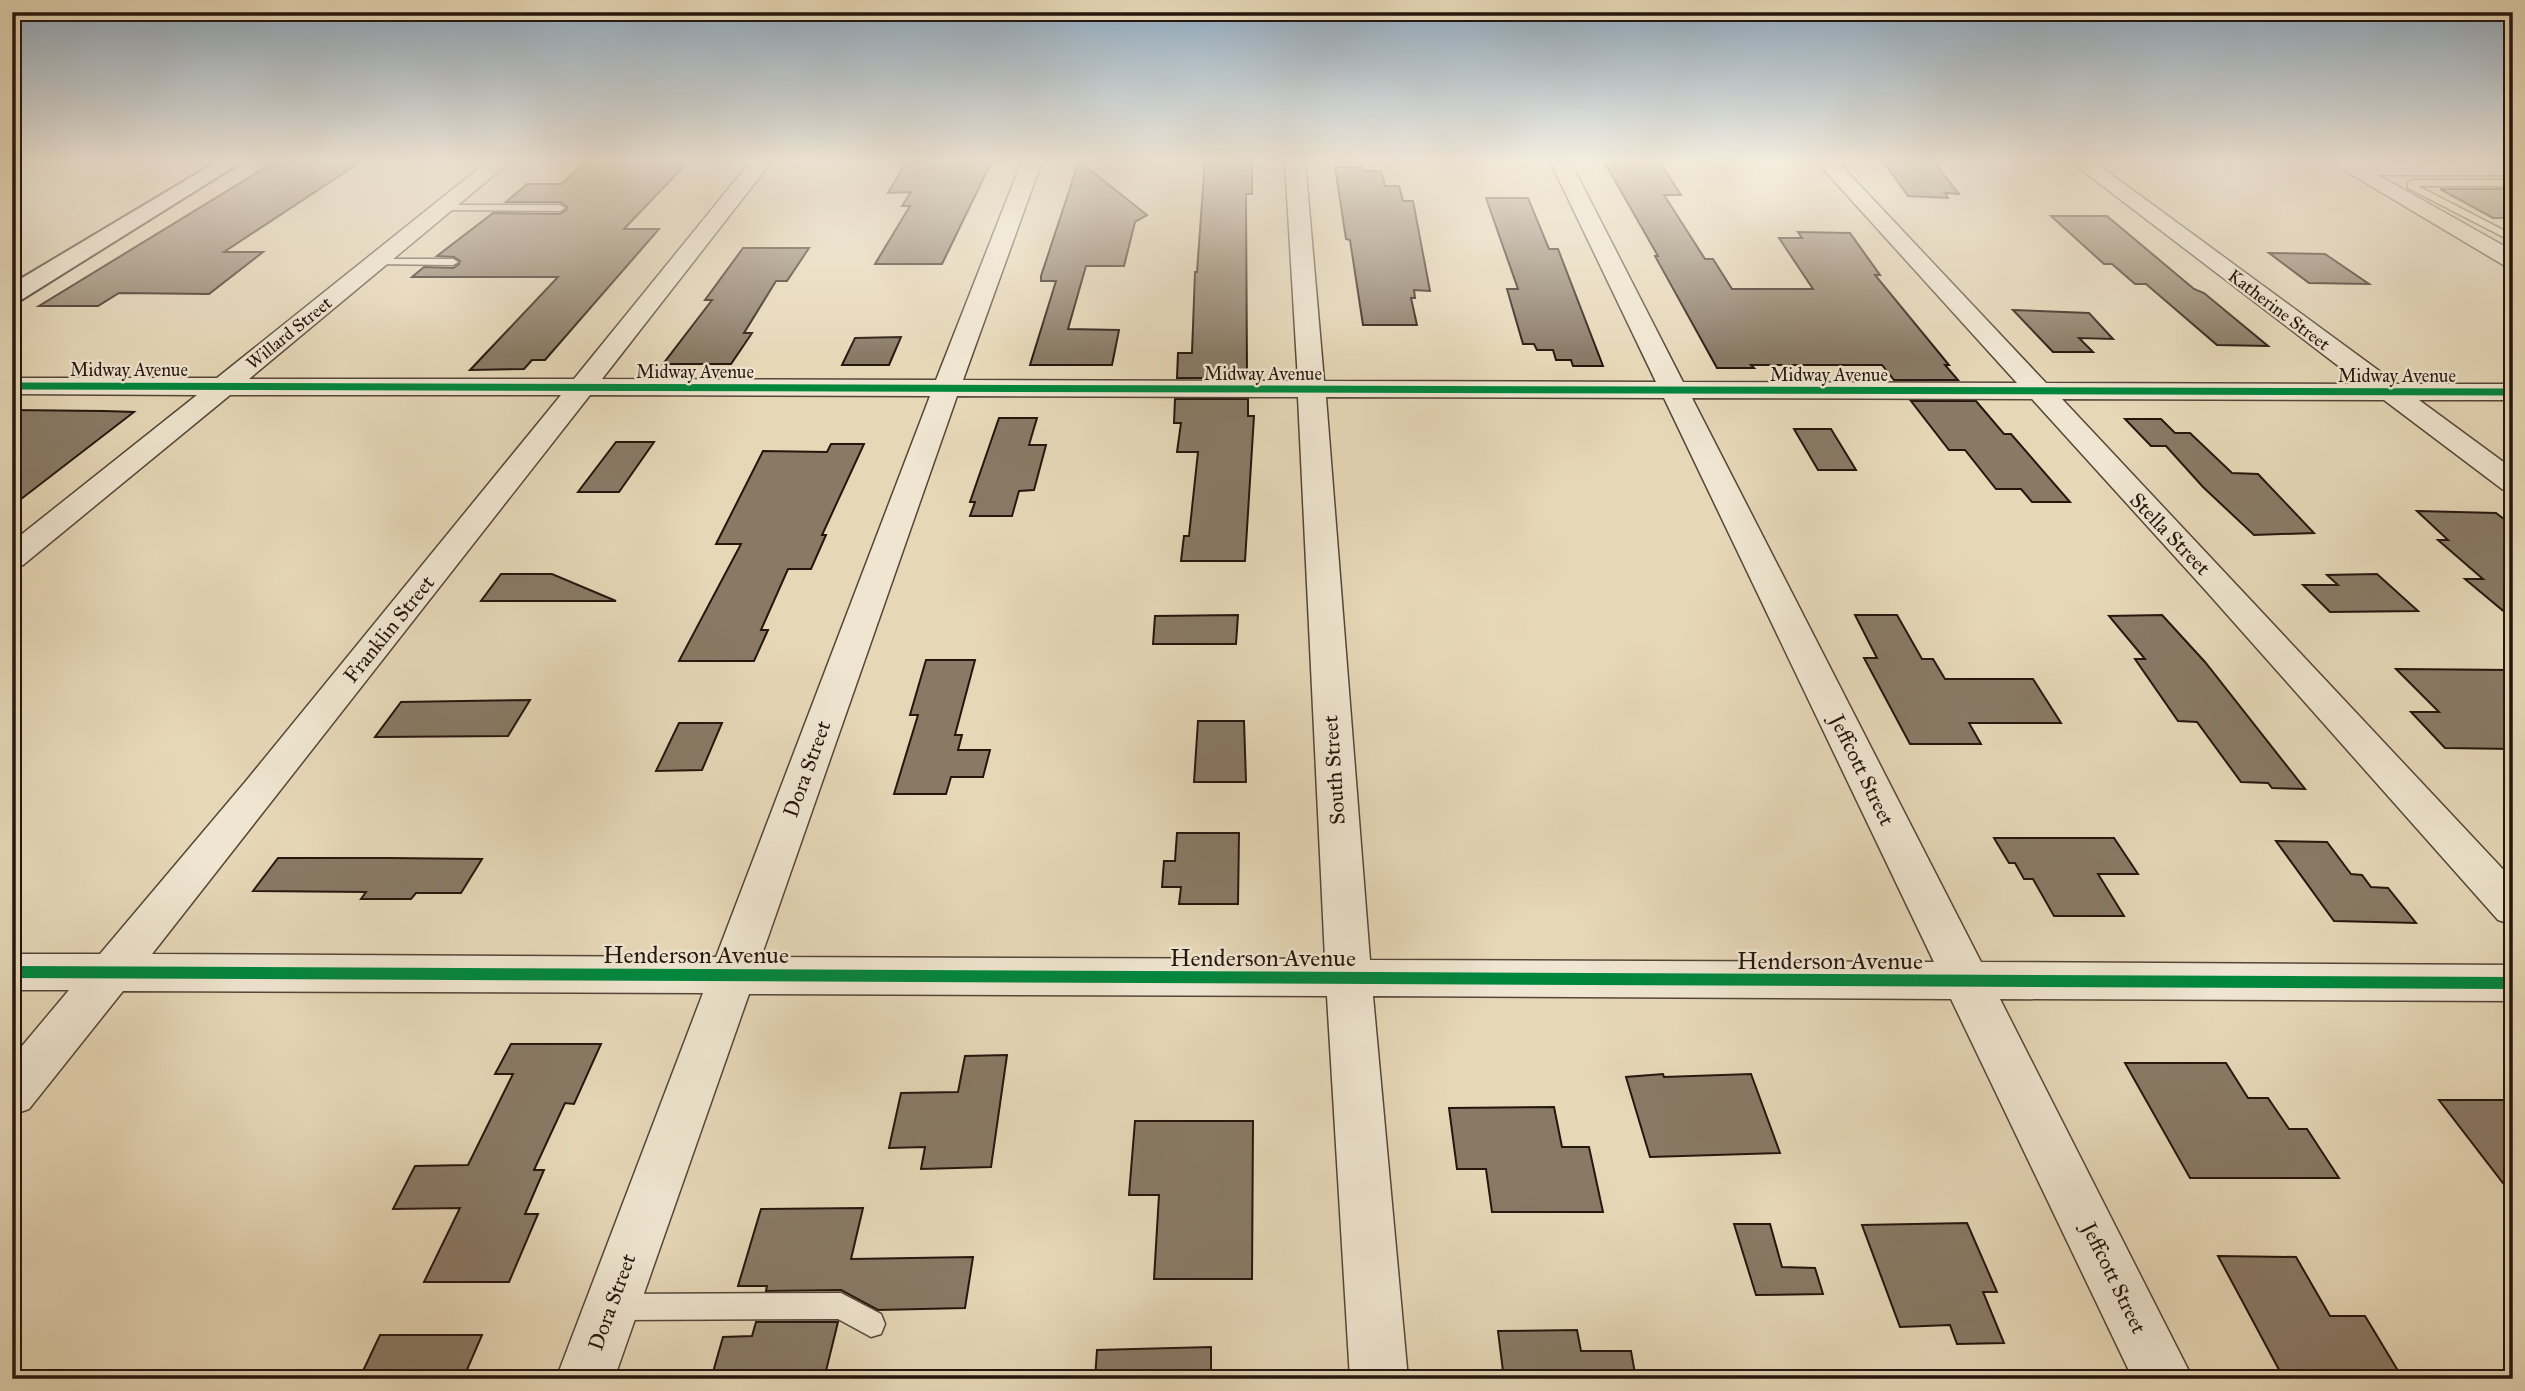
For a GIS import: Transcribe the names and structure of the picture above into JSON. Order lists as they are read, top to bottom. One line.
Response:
{"streets":{"street":["Katherine Street","Willard Street","Midway Avenue","Stella Street","Franklin Street","Dora Street","South Street","Jeffcott Street","Henderson Avenue"]},"crossings":[["Katherine Street","Midway Avenue"],["Willard Street","Midway Avenue"],["Midway Avenue","Stella Street"],["Midway Avenue","Franklin Street"],["Midway Avenue","Dora Street"],["Midway Avenue","South Street"],["Midway Avenue","Jeffcott Street"],["Franklin Street","Henderson Avenue"],["Dora Street","Henderson Avenue"],["South Street","Henderson Avenue"],["Jeffcott Street","Henderson Avenue"]]}
